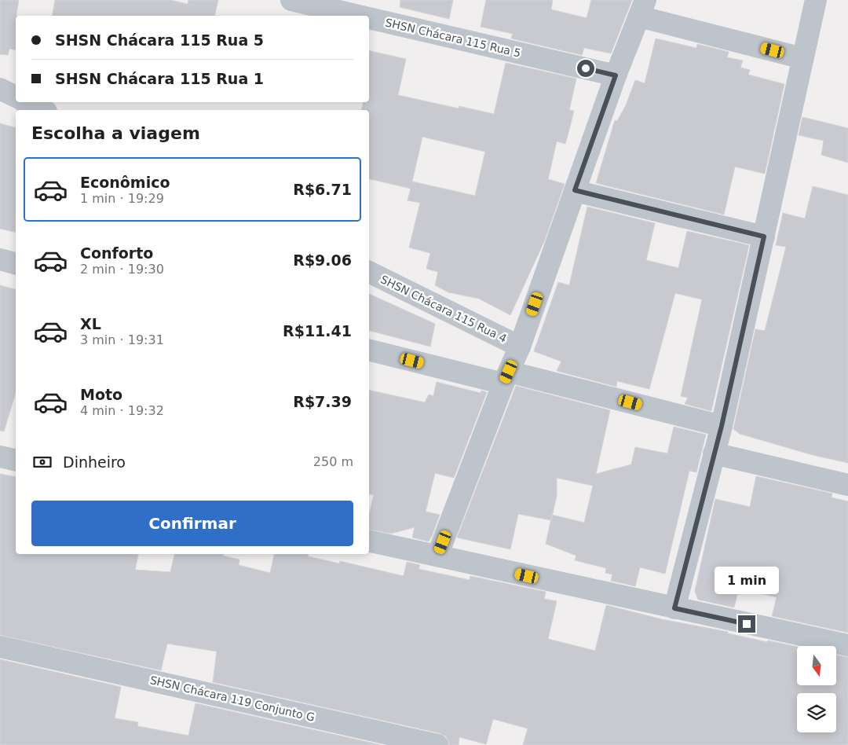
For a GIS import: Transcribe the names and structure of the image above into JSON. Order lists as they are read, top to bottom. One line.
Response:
{"streets":{"street":["SHSN Chácara 115 Rua 5","SHSN Chácara 115 Rua 4","SHSN Chácara 119 Conjunto G"]},"north":"bottom","page":{"banner":["SHSN Chácara 115 Rua 5","SHSN Chácara 115 Rua 1"],"heading":"Escolha a viagem","list":[{"name":"Econômico","note":"1 min · 19:29","value":"R$6.71"},{"name":"Conforto","note":"2 min · 19:30","value":"R$9.06"},{"name":"XL","note":"3 min · 19:31","value":"R$11.41"},{"name":"Moto","note":"4 min · 19:32","value":"R$7.39"}],"pay":["Dinheiro","250 m"],"buttons":"Confirmar","bubble":"1 min"}}
